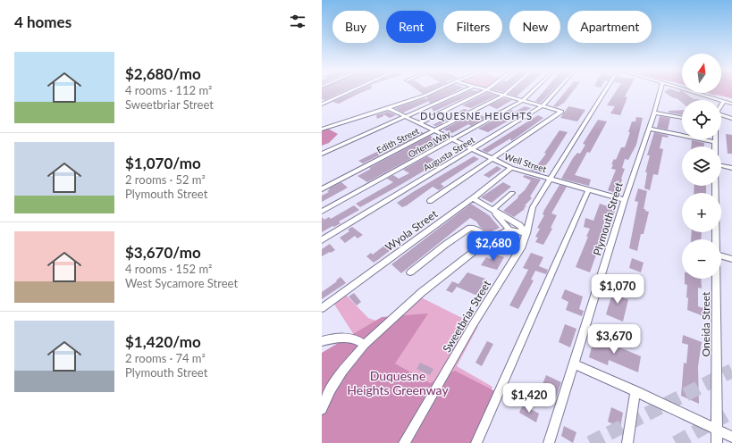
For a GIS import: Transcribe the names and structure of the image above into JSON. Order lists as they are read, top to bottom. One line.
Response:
{"streets":{"street":["Edith Street","Orlena Way","Augusta Street","Well Street","Plymouth Street","Wyola Street","Sweetbriar Street","Oneida Street"]},"crossings":[["Edith Street","Well Street"],["Orlena Way","Well Street"],["Augusta Street","Well Street"],["Well Street","Plymouth Street"],["Well Street","Wyola Street"],["Well Street","Sweetbriar Street"]],"districts":["DUQUESNE HEIGHTS"],"parks":["Duquesne Heights Greenway"],"north":"top","page":{"heading":"4 homes","chip":["Buy","Rent","Filters","New","Apartment"],"list":[{"name":"$2,680/mo","note":"4 rooms · 112 m² · Sweetbriar Street"},{"name":"$1,070/mo","note":"2 rooms · 52 m² · Plymouth Street"},{"name":"$3,670/mo","note":"4 rooms · 152 m² · West Sycamore Street"},{"name":"$1,420/mo","note":"2 rooms · 74 m² · Plymouth Street"}],"map_buttons":["+","−"],"price":["$2,680","$1,070","$3,670","$1,420"]}}
